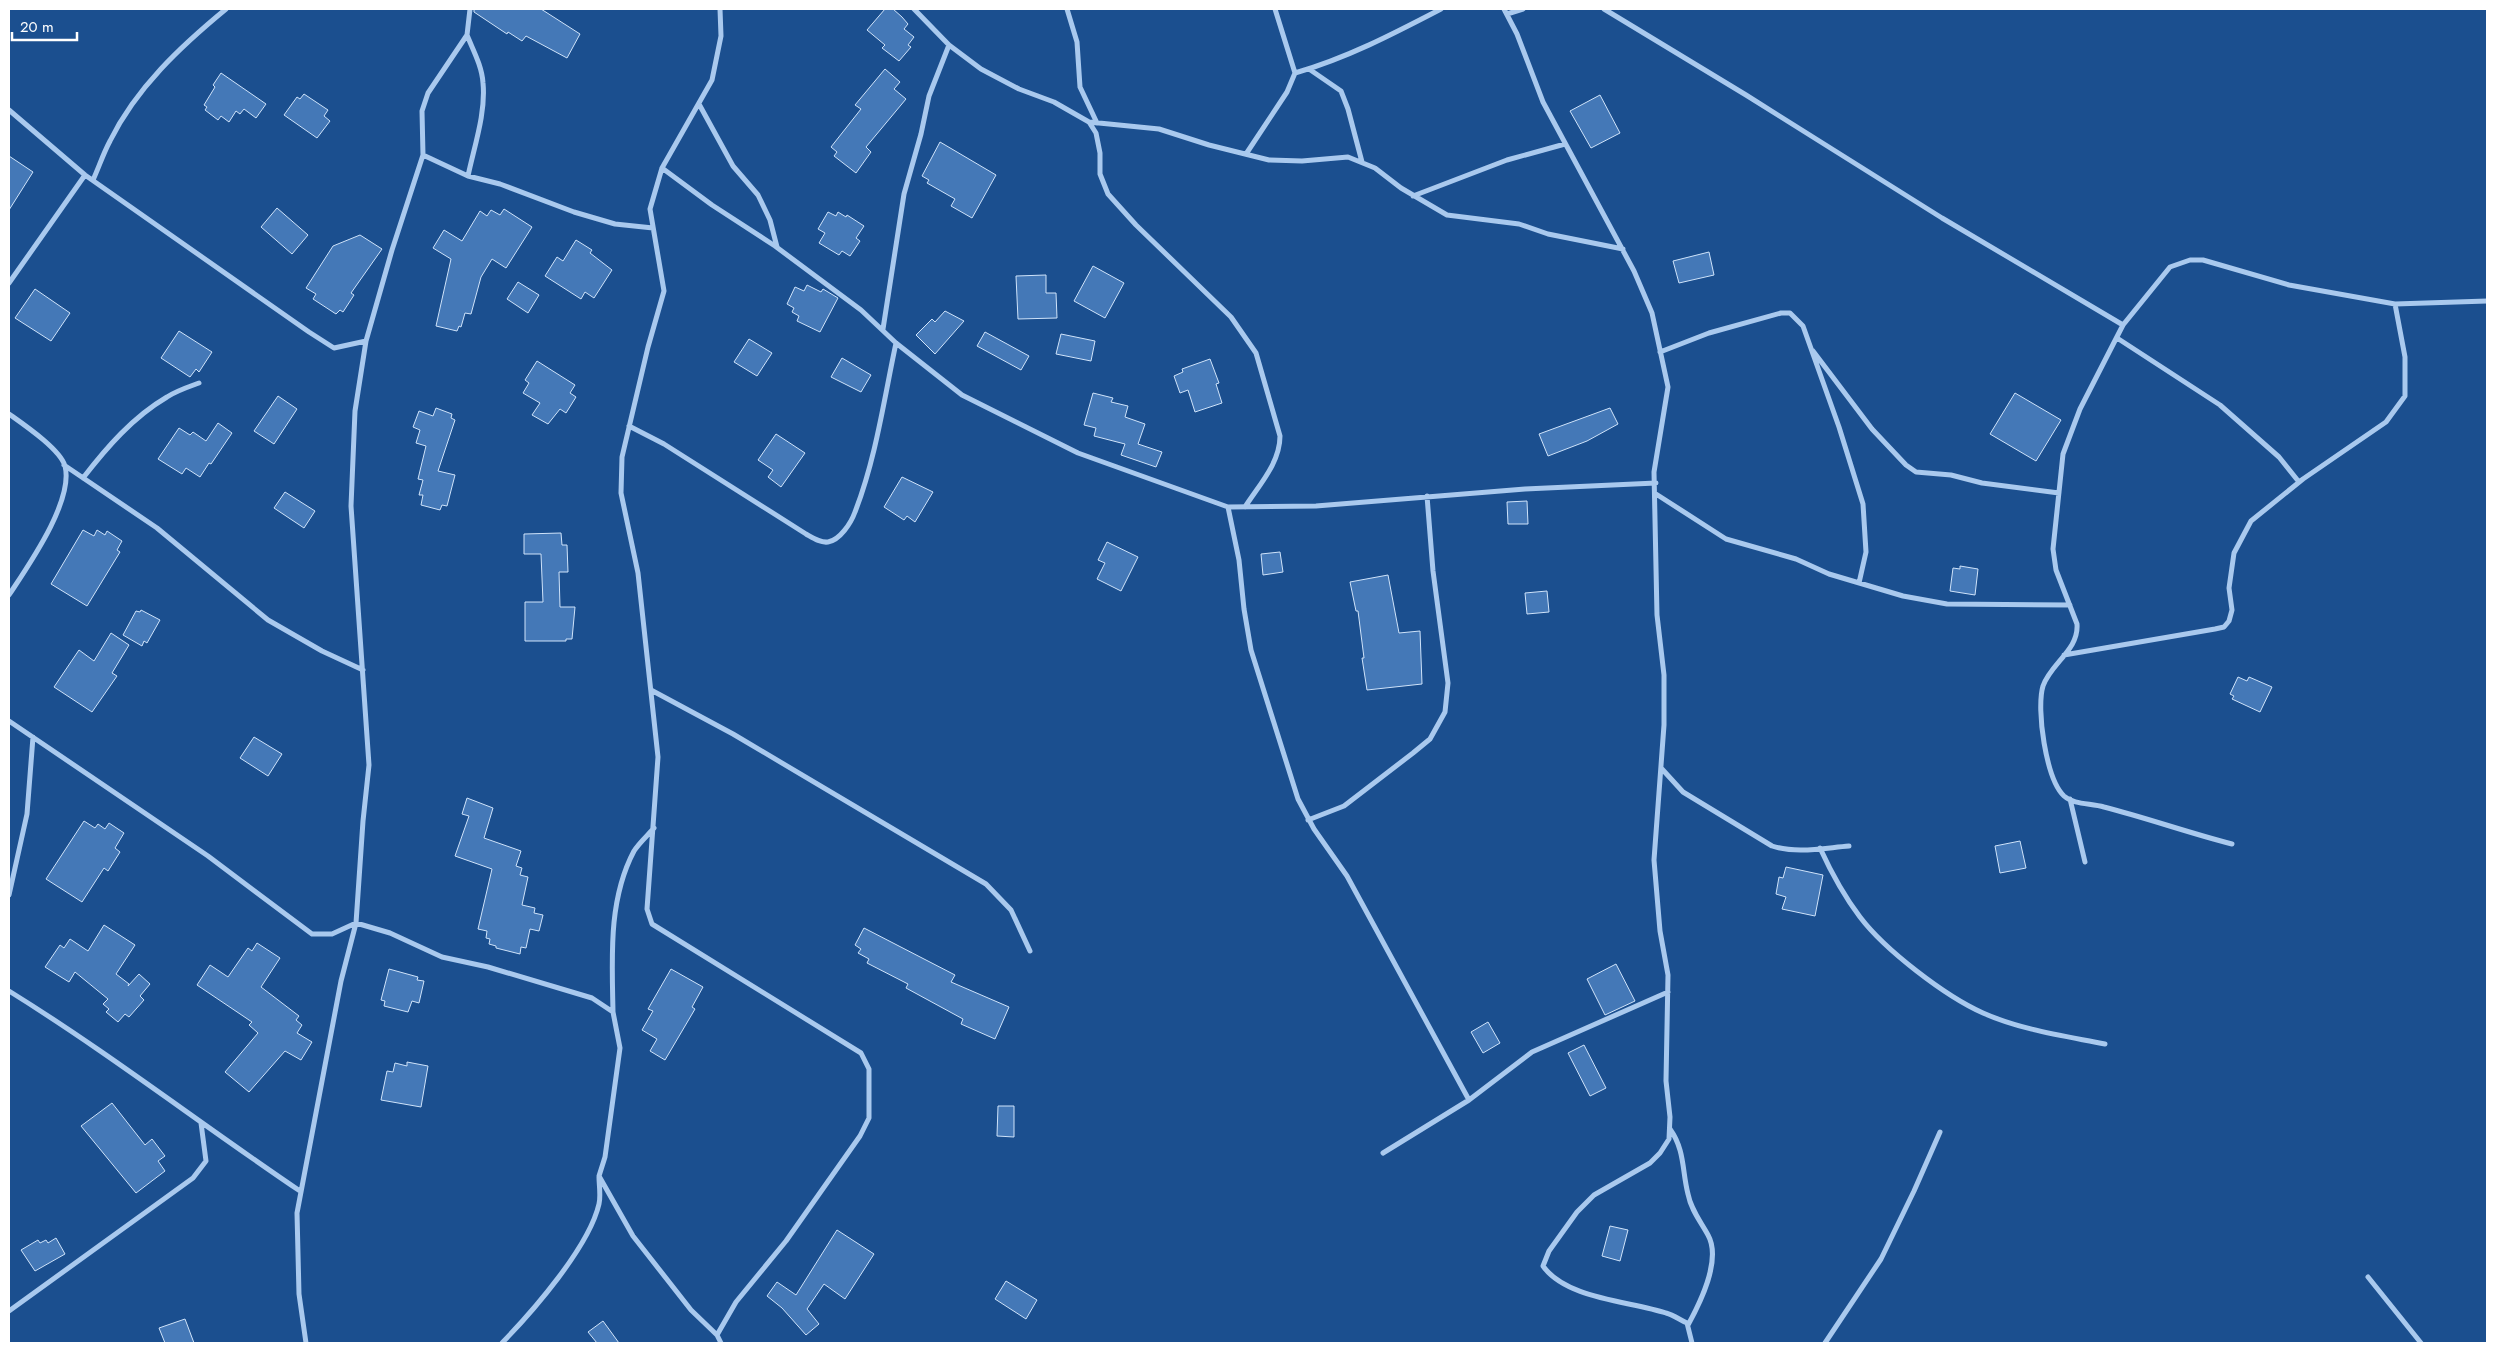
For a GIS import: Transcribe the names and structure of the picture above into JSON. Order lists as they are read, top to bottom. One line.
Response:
{"scale_bar":"20 m"}
